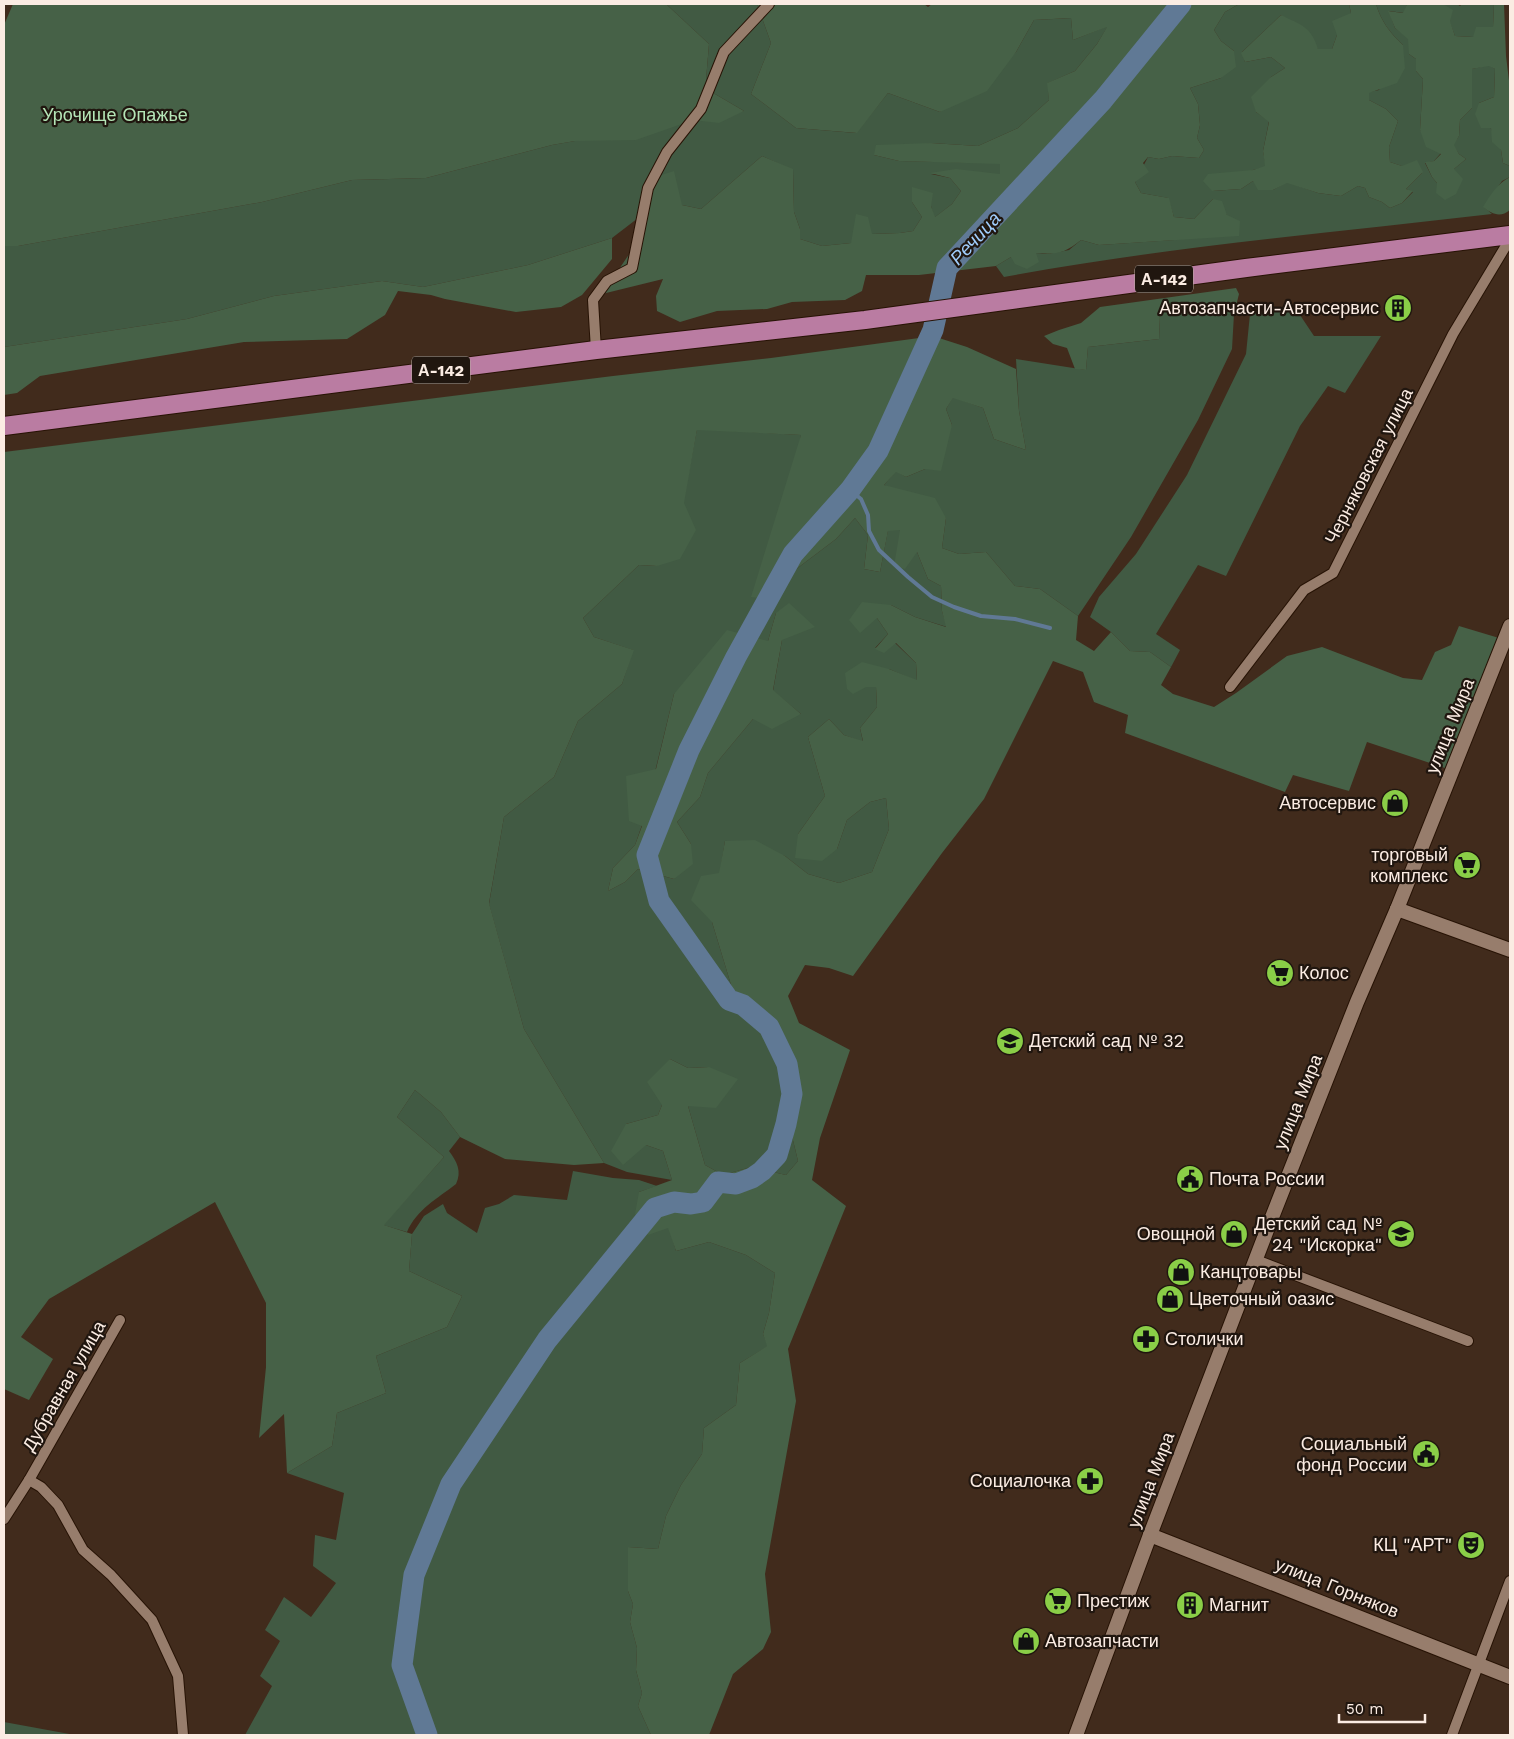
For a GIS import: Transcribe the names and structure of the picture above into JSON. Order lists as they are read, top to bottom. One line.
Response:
{"streets":{"highway":["А-142"],"main road":["улица Мира","улица Горняков"],"street":["Черняковская улица","Дубравная улица"]},"crossings":[["улица Мира","улица Горняков"]],"water":["Речица"],"parks":["Урочище Опажье"],"places":{"building":["Автозапчасти-Автосервис","Магнит"],"shop":["Автосервис","Овощной","Канцтовары","Цветочный оазис","Автозапчасти"],"supermarket":["торговый комплекс","Колос","Престиж"],"school or university":["Детский сад № 32","Детский сад № 24 \"Искорка\""],"public building":["Почта России","Социальный фонд России"],"pharmacy":["Столички","Социалочка"],"theatre":["КЦ \"АРТ\""]},"scale_bar":"50 m"}
